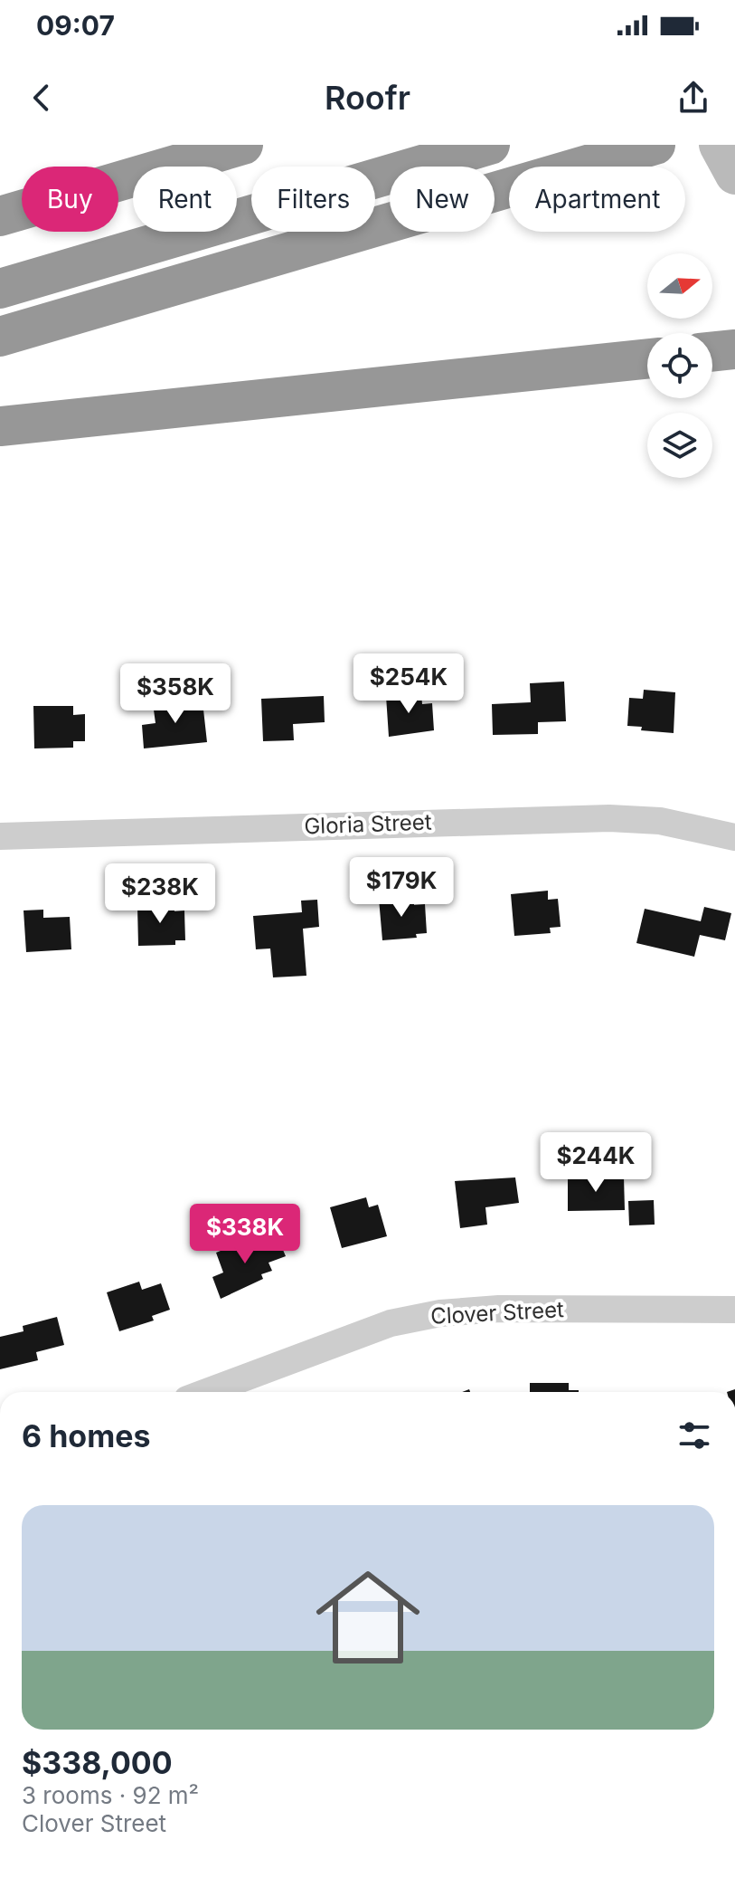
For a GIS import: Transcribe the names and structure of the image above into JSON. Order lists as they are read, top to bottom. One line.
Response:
{"streets":{"street":["Gloria Street","Clover Street"]},"north":"right","page":{"status":"09:07","header":"Roofr","chip":["Buy","Rent","Filters","New","Apartment"],"price":["$254K","$358K","$179K","$238K","$244K","$338K"],"heading":"6 homes","list":[{"name":"$338,000","note":"3 rooms · 92 m² · Clover Street"}]}}
